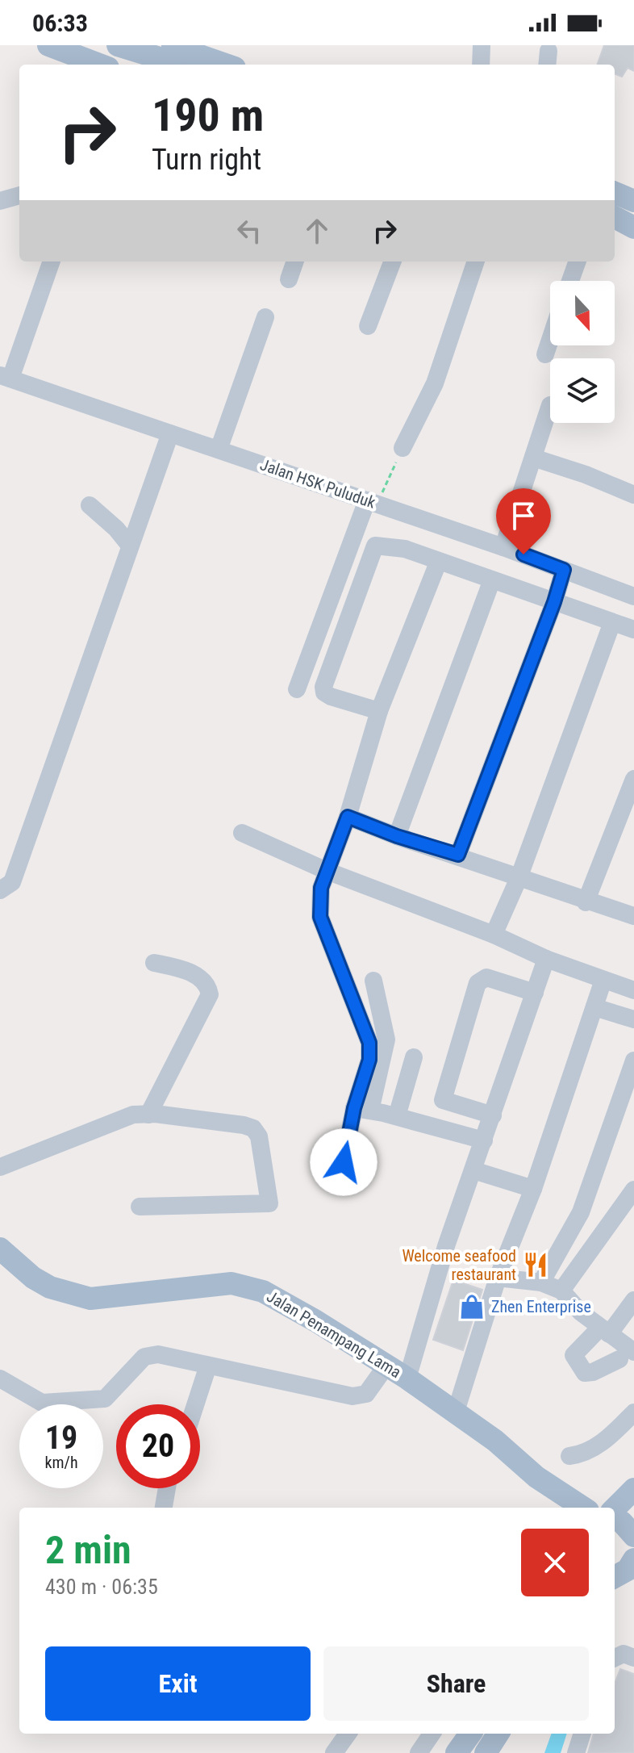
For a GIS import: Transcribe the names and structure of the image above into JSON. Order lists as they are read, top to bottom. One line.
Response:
{"streets":{"main road":["Jalan Penampang Lama"],"street":["Jalan HSK Puluduk"]},"places":{"restaurant":["Welcome seafood restaurant"],"shop":["Zhen Enterprise"]},"north":"bottom","page":{"status":"06:33","turn":["190 m","Turn right"],"speed":"19 km/h","limit":"20","heading":["2 min","430 m · 06:35"],"buttons":["Exit","Share"]}}
